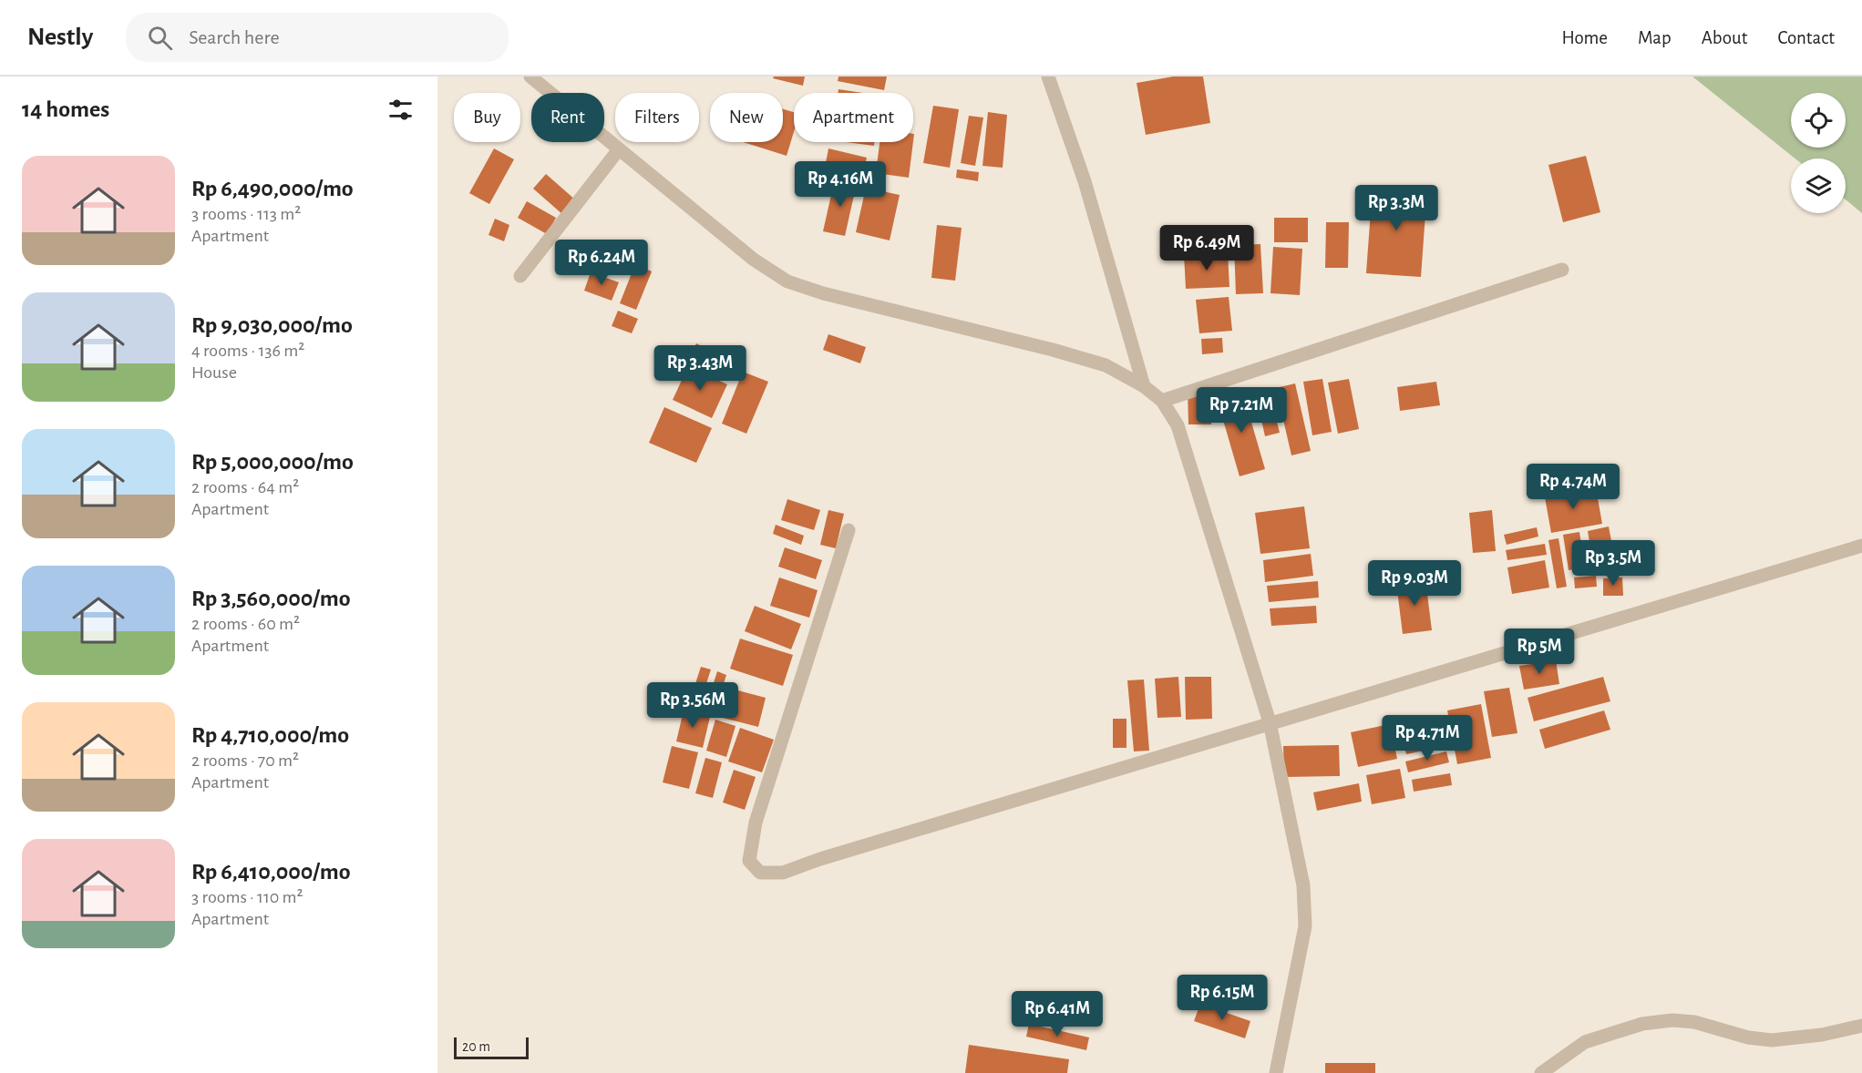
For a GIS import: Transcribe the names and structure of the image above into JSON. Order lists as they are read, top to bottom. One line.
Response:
{"scale_bar":"20 m","page":{"header":"Nestly","search":"Search here","nav":["Home","Map","About","Contact"],"heading":"14 homes","chip":["Buy","Rent","Filters","New","Apartment"],"list":[{"name":"Rp 6,490,000/mo","note":"3 rooms · 113 m² · Apartment"},{"name":"Rp 9,030,000/mo","note":"4 rooms · 136 m² · House"},{"name":"Rp 5,000,000/mo","note":"2 rooms · 64 m² · Apartment"},{"name":"Rp 3,560,000/mo","note":"2 rooms · 60 m² · Apartment"},{"name":"Rp 4,710,000/mo","note":"2 rooms · 70 m² · Apartment"},{"name":"Rp 6,410,000/mo","note":"3 rooms · 110 m² · Apartment"}],"price":["Rp 4.16M","Rp 3.3M","Rp 6.49M","Rp 6.24M","Rp 3.43M","Rp 7.21M","Rp 4.74M","Rp 3.5M","Rp 9.03M","Rp 5M","Rp 3.56M","Rp 4.71M","Rp 6.15M","Rp 6.41M"],"scale":"20 m"}}
